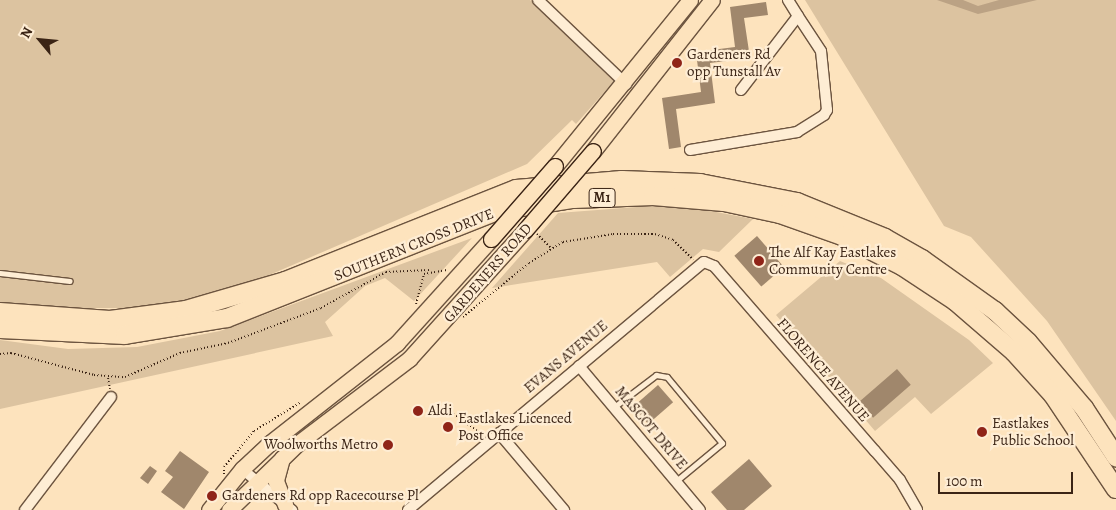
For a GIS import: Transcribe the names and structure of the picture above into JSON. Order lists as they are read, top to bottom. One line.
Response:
{"streets":{"highway":["M1","SOUTHERN CROSS DRIVE"],"main road":["GARDENERS ROAD"],"street":["EVANS AVENUE","FLORENCE AVENUE","MASCOT DRIVE"]},"crossings":[["EVANS AVENUE","FLORENCE AVENUE"],["EVANS AVENUE","MASCOT DRIVE"]],"places":["Gardeners Rd opp Tunstall Av","The Alf Kay Eastlakes Community Centre","Aldi","Eastlakes Licenced Post Office","Eastlakes Public School","Woolworths Metro","Gardeners Rd opp Racecourse Pl"],"scale_bar":"100 m","north":"top left"}
